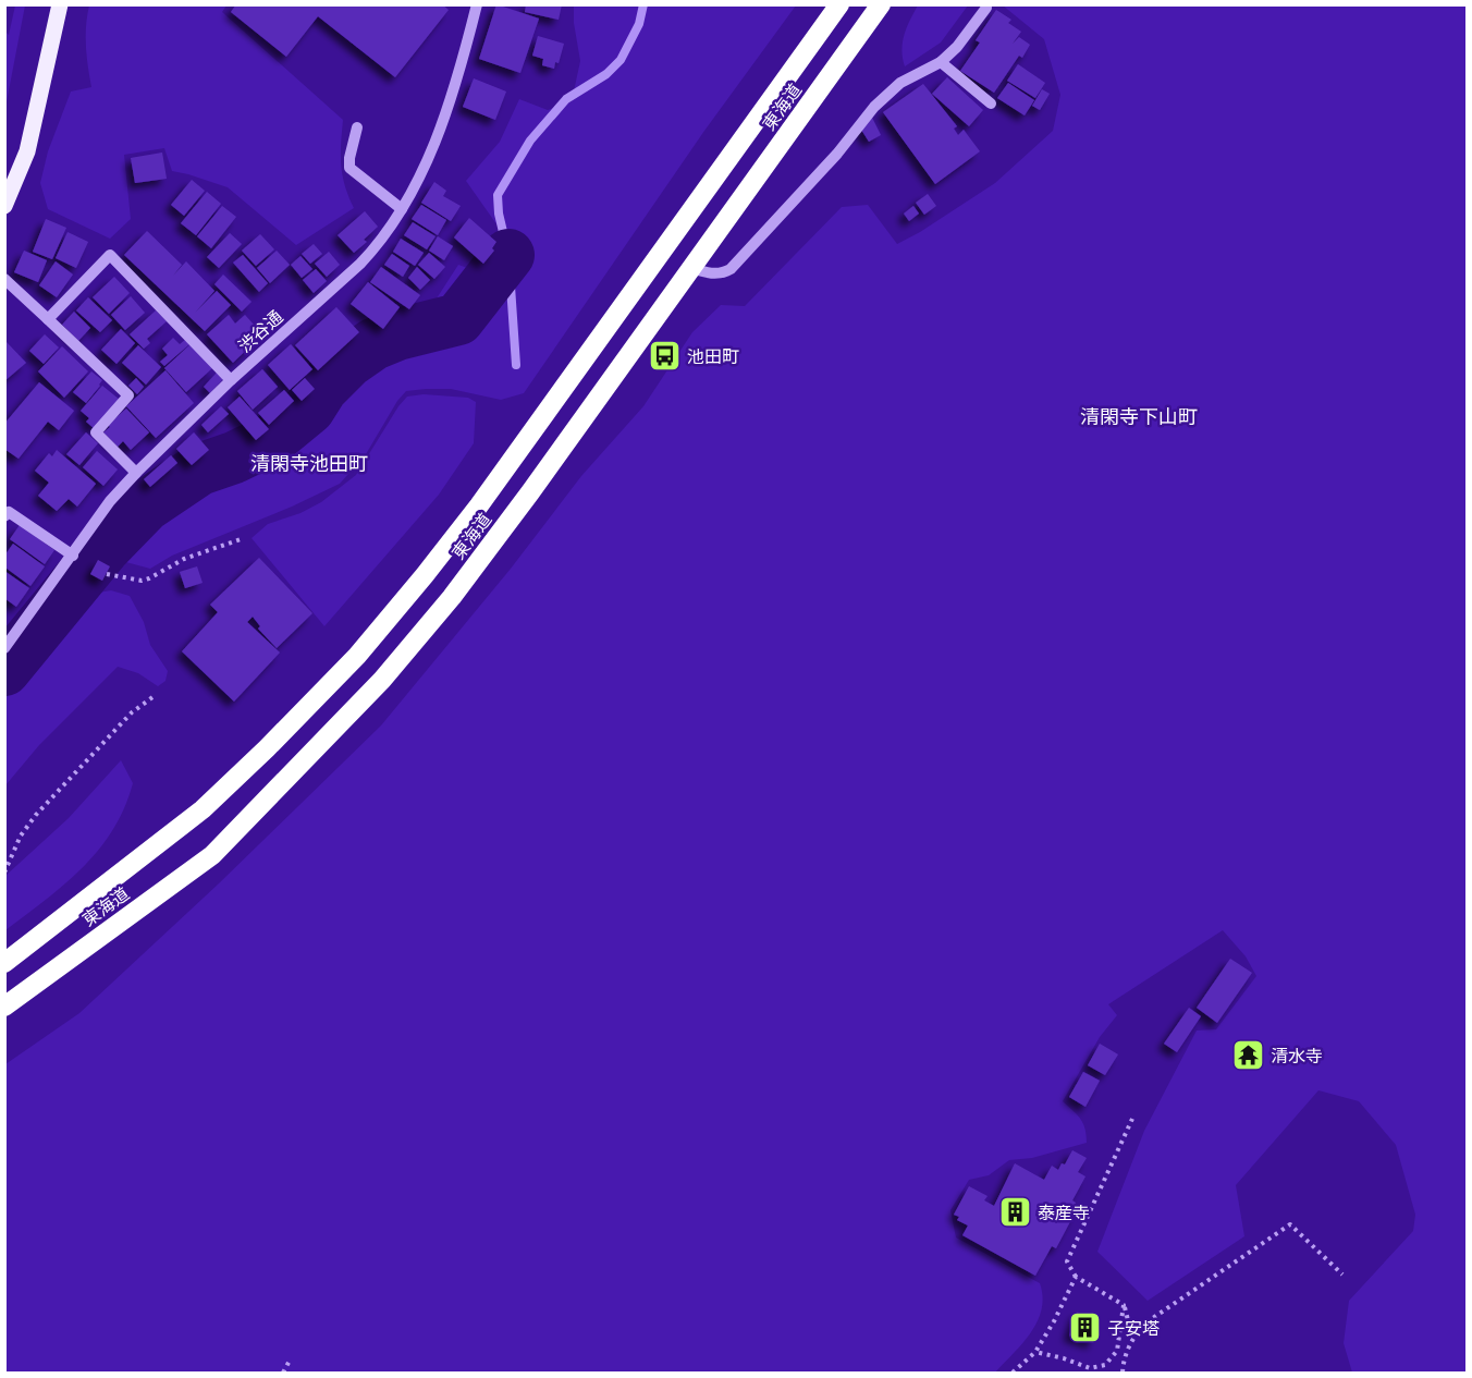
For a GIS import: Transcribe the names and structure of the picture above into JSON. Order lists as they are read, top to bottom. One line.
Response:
{"streets":{"highway":["東海道"],"street":["渋谷通"]},"districts":["清閑寺下山町","清閑寺池田町"],"places":{"bus stop":["池田町"],"temple":["清水寺"],"building":["泰産寺","子安塔"]}}
